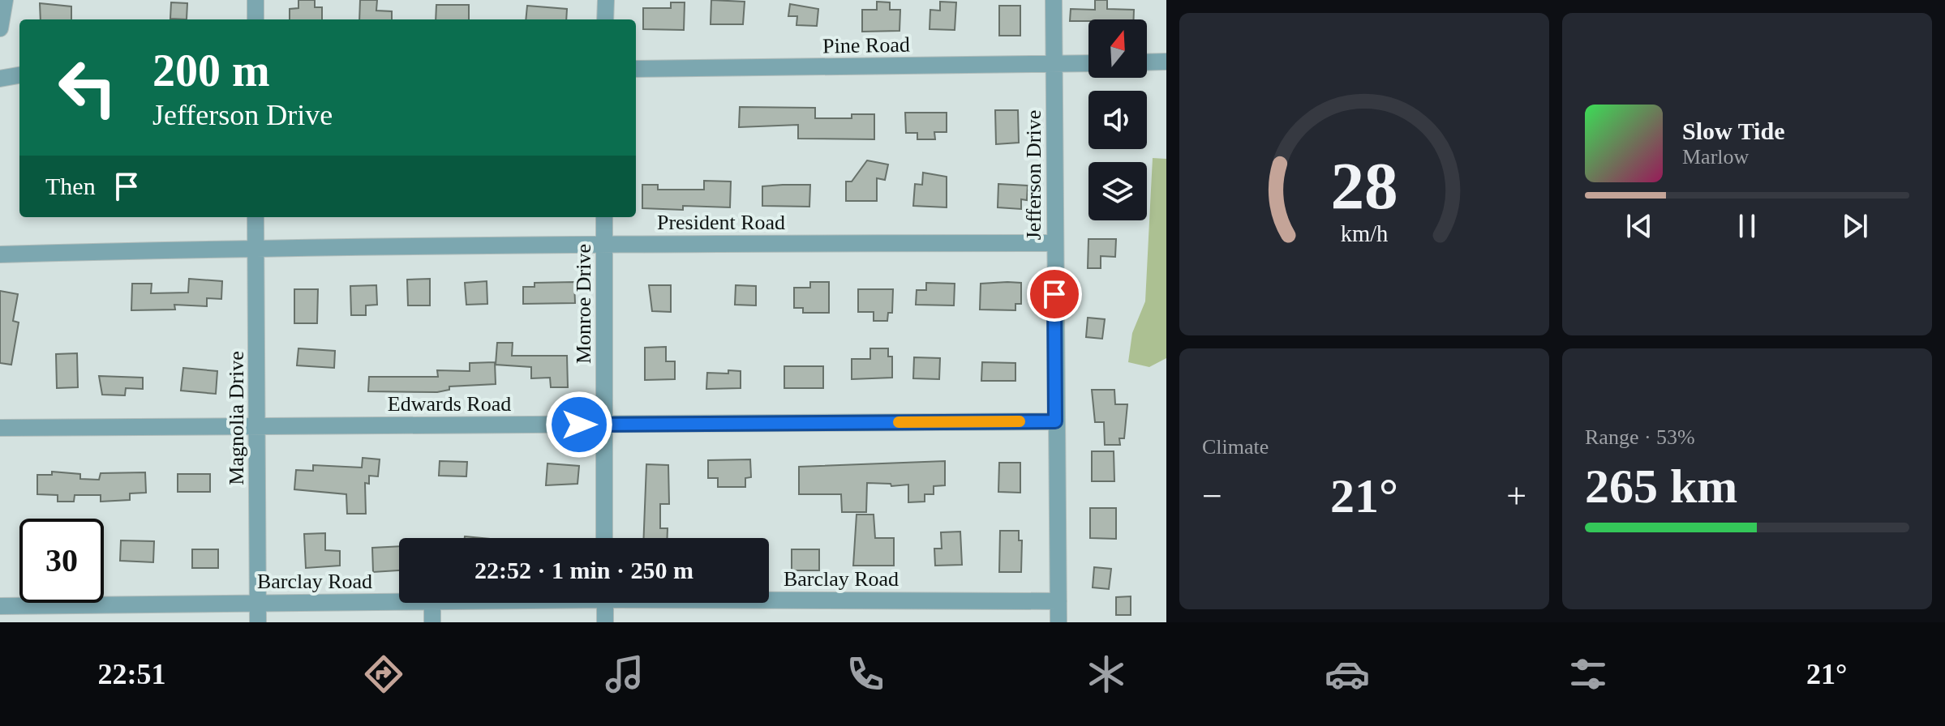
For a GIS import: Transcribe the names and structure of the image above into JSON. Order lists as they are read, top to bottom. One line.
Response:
{"streets":{"street":["Pine Road","Jefferson Drive","President Road","Monroe Drive","Edwards Road","Magnolia Drive","Barclay Road"]},"crossings":[["Pine Road","Jefferson Drive"],["Jefferson Drive","President Road"],["Jefferson Drive","Edwards Road"],["Jefferson Drive","Barclay Road"],["President Road","Monroe Drive"],["President Road","Magnolia Drive"],["Monroe Drive","Edwards Road"],["Edwards Road","Magnolia Drive"],["Magnolia Drive","Barclay Road"]],"north":"top","page":{"turn":["200 m","Jefferson Drive"],"song":["Slow Tide","Marlow"],"then":"Then","tile":["Climate",["Range · 53%","265 km"]],"heat":["−","21°","+"],"limit":"30","trip":"22:52 · 1 min · 250 m","tabs":["22:51","21°"],"gauge":["28","km/h"]}}
